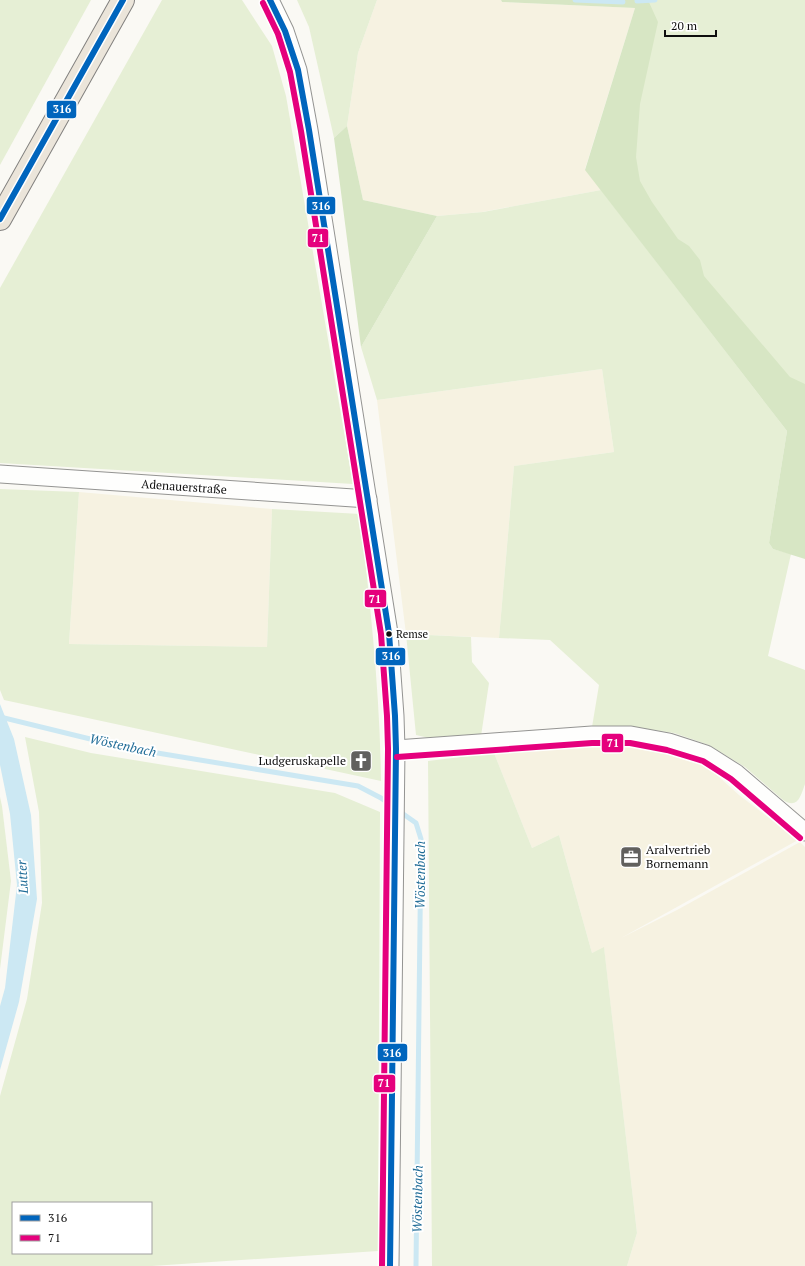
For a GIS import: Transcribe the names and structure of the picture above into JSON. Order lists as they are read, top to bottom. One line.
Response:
{"streets":{"street":["Adenauerstraße"]},"water":["Wöstenbach","Lutter"],"places":{"other":["Remse"],"church":["Ludgeruskapelle"],"office":["Aralvertrieb Bornemann"]},"lines":["transit line 316","transit line 71"],"legend":["316","71"],"scale_bar":"20 m"}
